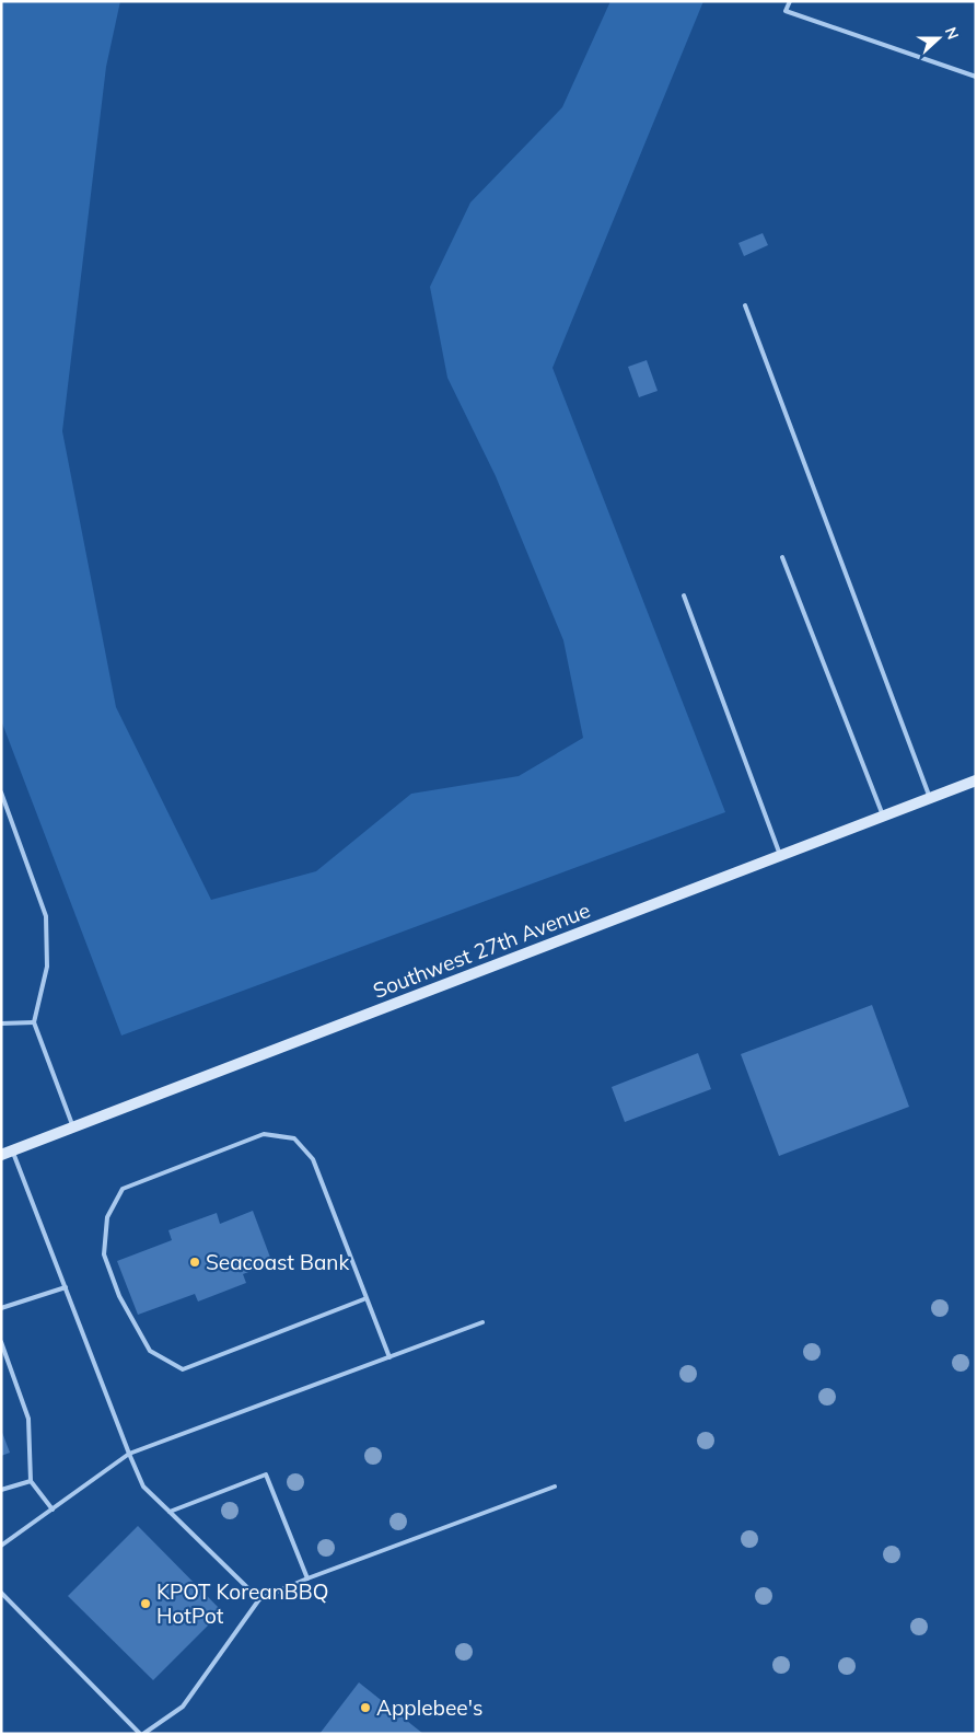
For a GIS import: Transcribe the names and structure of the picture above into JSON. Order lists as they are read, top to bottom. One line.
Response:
{"streets":{"main road":["Southwest 27th Avenue"]},"places":["Seacoast Bank","KPOT KoreanBBQ HotPot","Applebee's"],"north":"right"}
